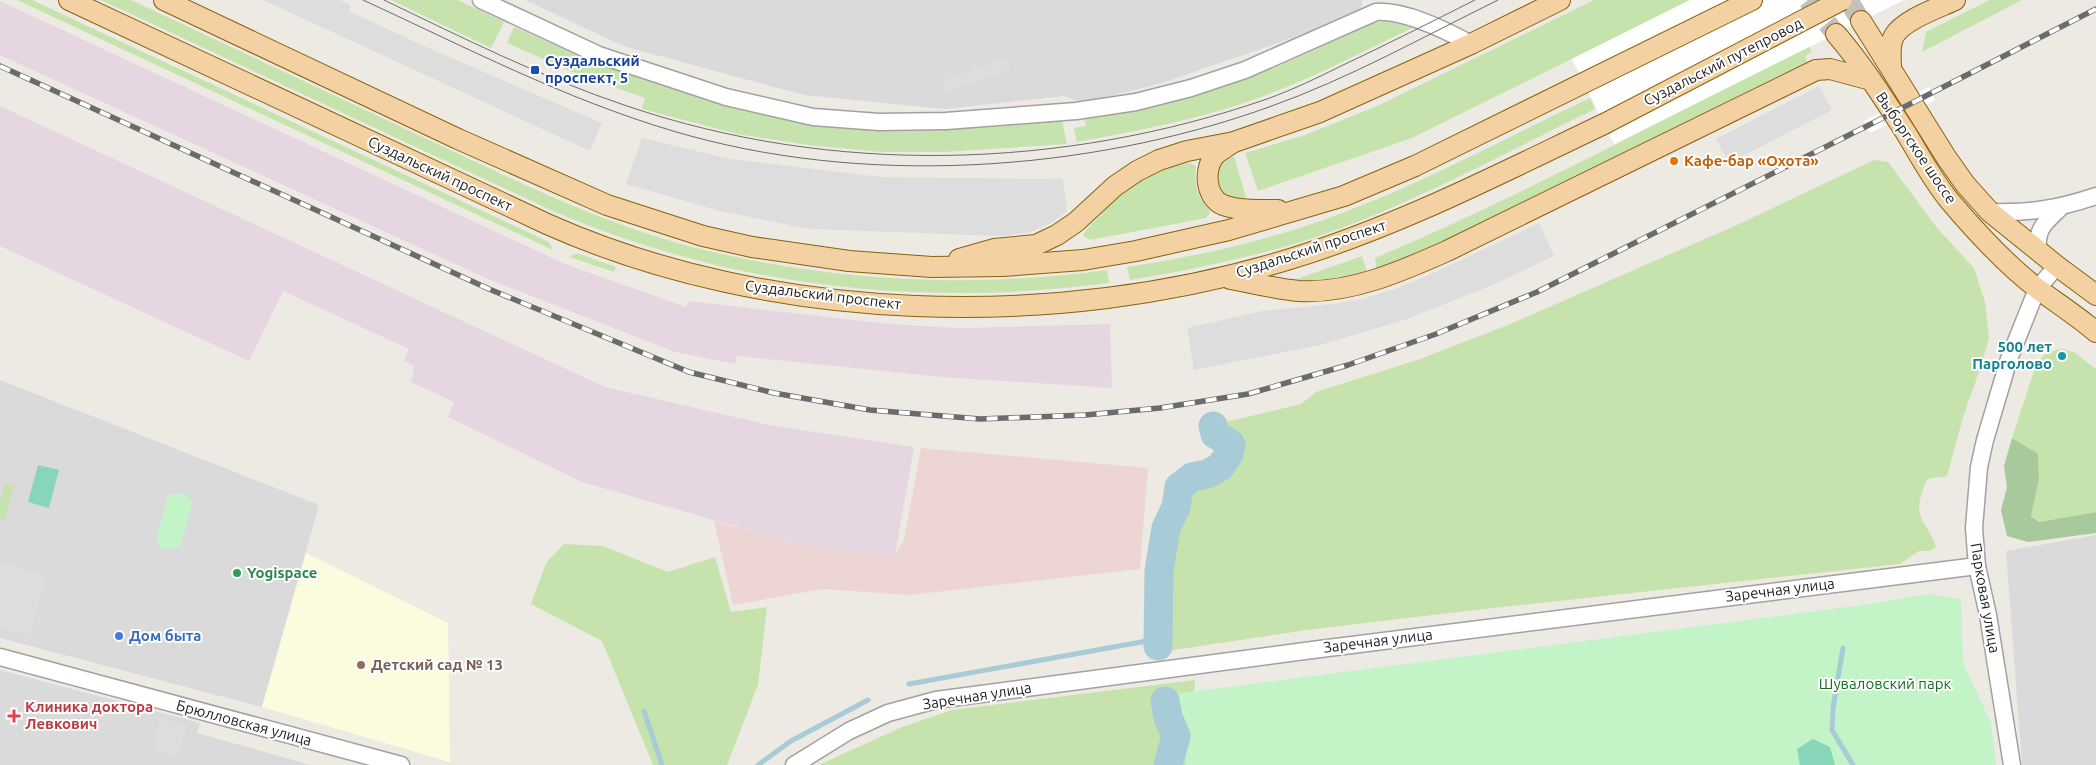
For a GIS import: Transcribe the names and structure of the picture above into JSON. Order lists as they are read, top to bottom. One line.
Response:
{"streets":{"main road":["Суздальский путепровод","Выборгское шоссе","Суздальский проспект"],"street":["Заречная улица","Парковая улица","Брюлловская улица"]},"crossings":[["Суздальский путепровод","Суздальский проспект"],["Выборгское шоссе","Парковая улица"],["Заречная улица","Парковая улица"]],"parks":["Шуваловский парк"],"places":{"transit":["Суздальский проспект, 5"],"other":["Кафе-бар «Охота»","500 лет Парголово","Yogispace","Дом быта","Детский сад № 13"],"health":["Клиника доктора Левкович"]}}
